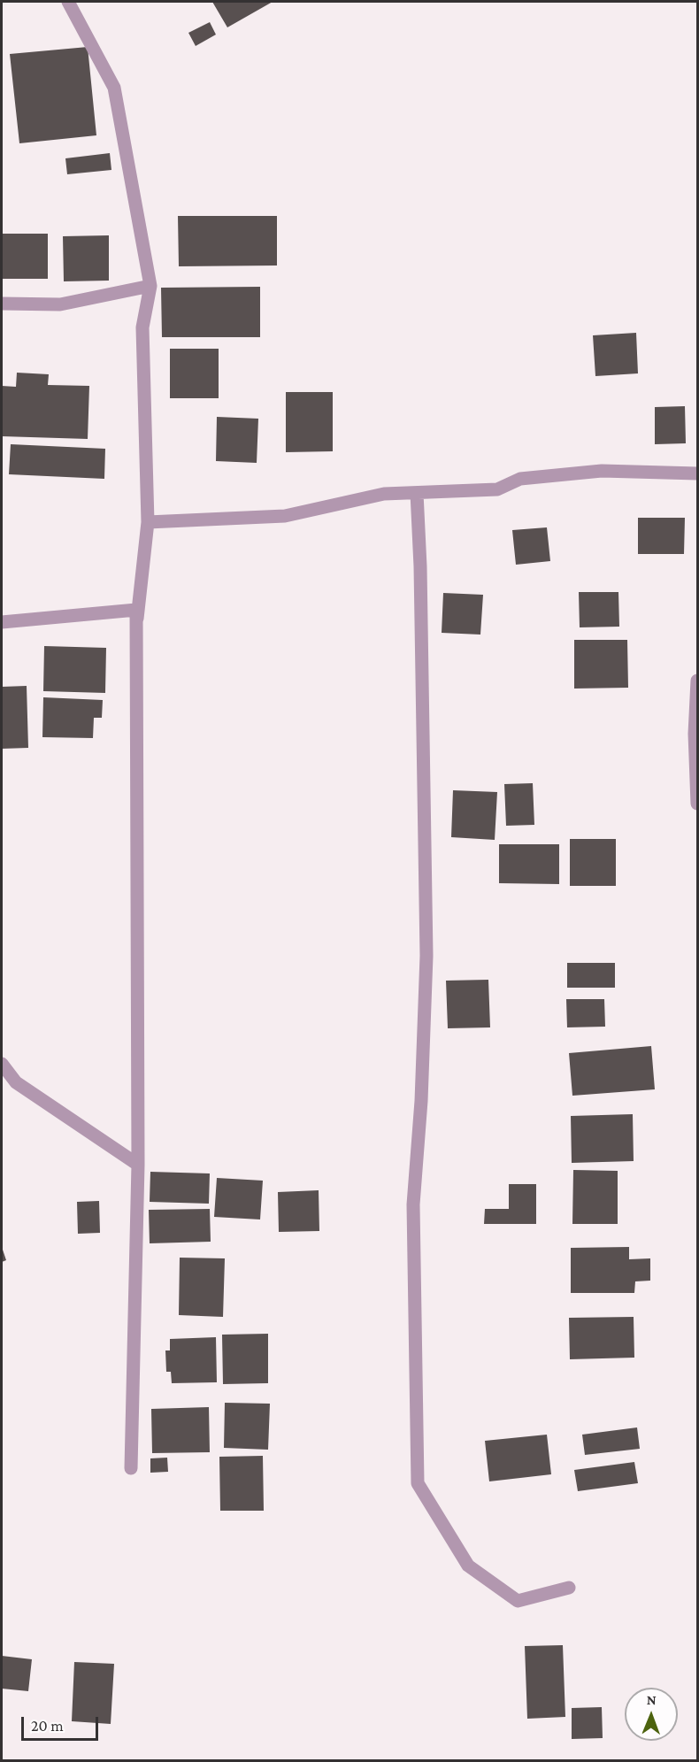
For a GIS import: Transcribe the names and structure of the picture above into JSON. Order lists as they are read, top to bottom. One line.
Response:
{"scale_bar":"20 m","north":"top"}
